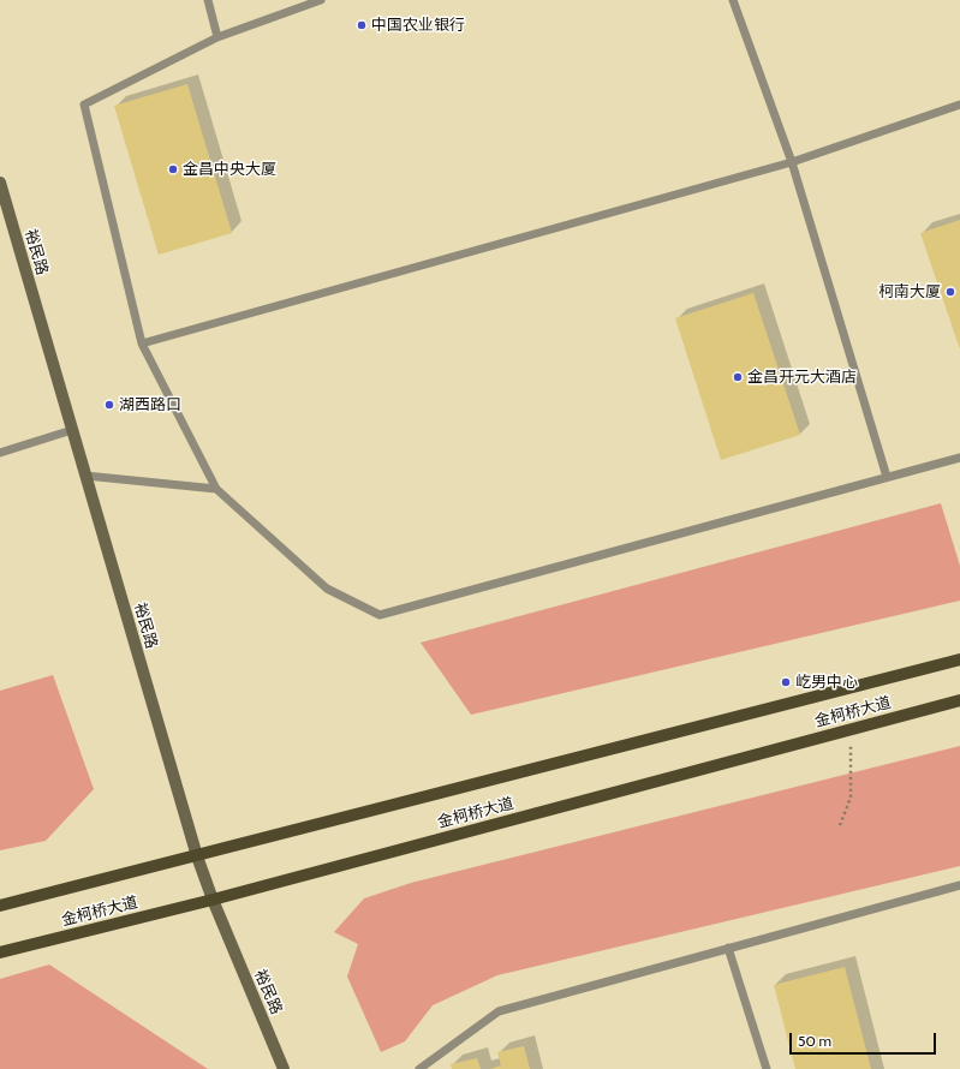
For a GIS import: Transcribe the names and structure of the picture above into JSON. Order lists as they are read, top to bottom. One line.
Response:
{"streets":{"main road":["金柯桥大道"],"street":["裕民路"]},"crossings":[["裕民路","金柯桥大道"]],"places":["中国农业银行","金昌中央大厦","柯南大厦","金昌开元大酒店","湖西路口","屹男中心"],"scale_bar":"50 m"}
